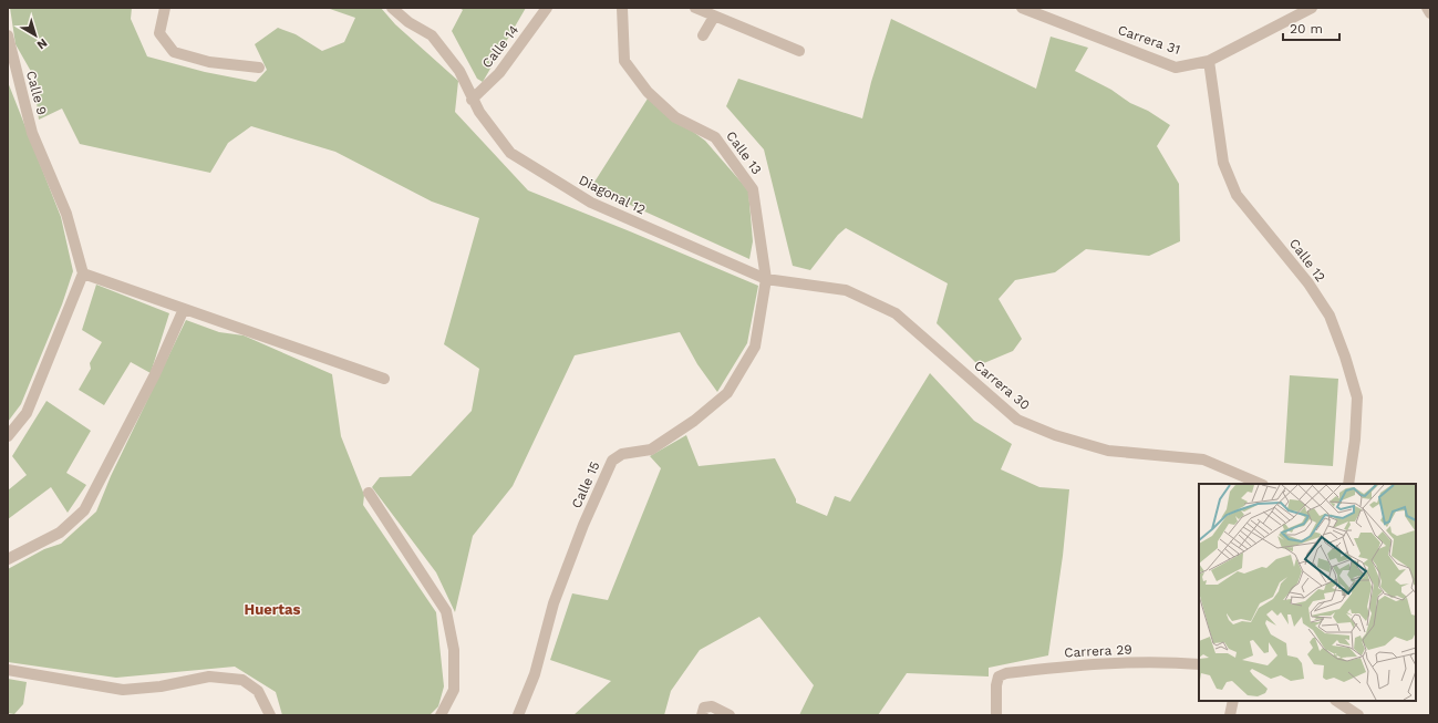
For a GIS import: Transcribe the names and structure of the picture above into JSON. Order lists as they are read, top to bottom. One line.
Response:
{"streets":{"street":["Carrera 31","Calle 14","Calle 9","Calle 13","Diagonal 12","Calle 12","Carrera 30","Calle 15","Carrera 29"]},"crossings":[["Carrera 31","Calle 12"],["Calle 14","Diagonal 12"],["Calle 13","Diagonal 12"],["Calle 13","Carrera 30"],["Calle 13","Calle 15"],["Diagonal 12","Carrera 30"],["Diagonal 12","Calle 15"],["Carrera 30","Calle 15"]],"districts":["Huertas"],"scale_bar":"20 m","north":"bottom right"}
